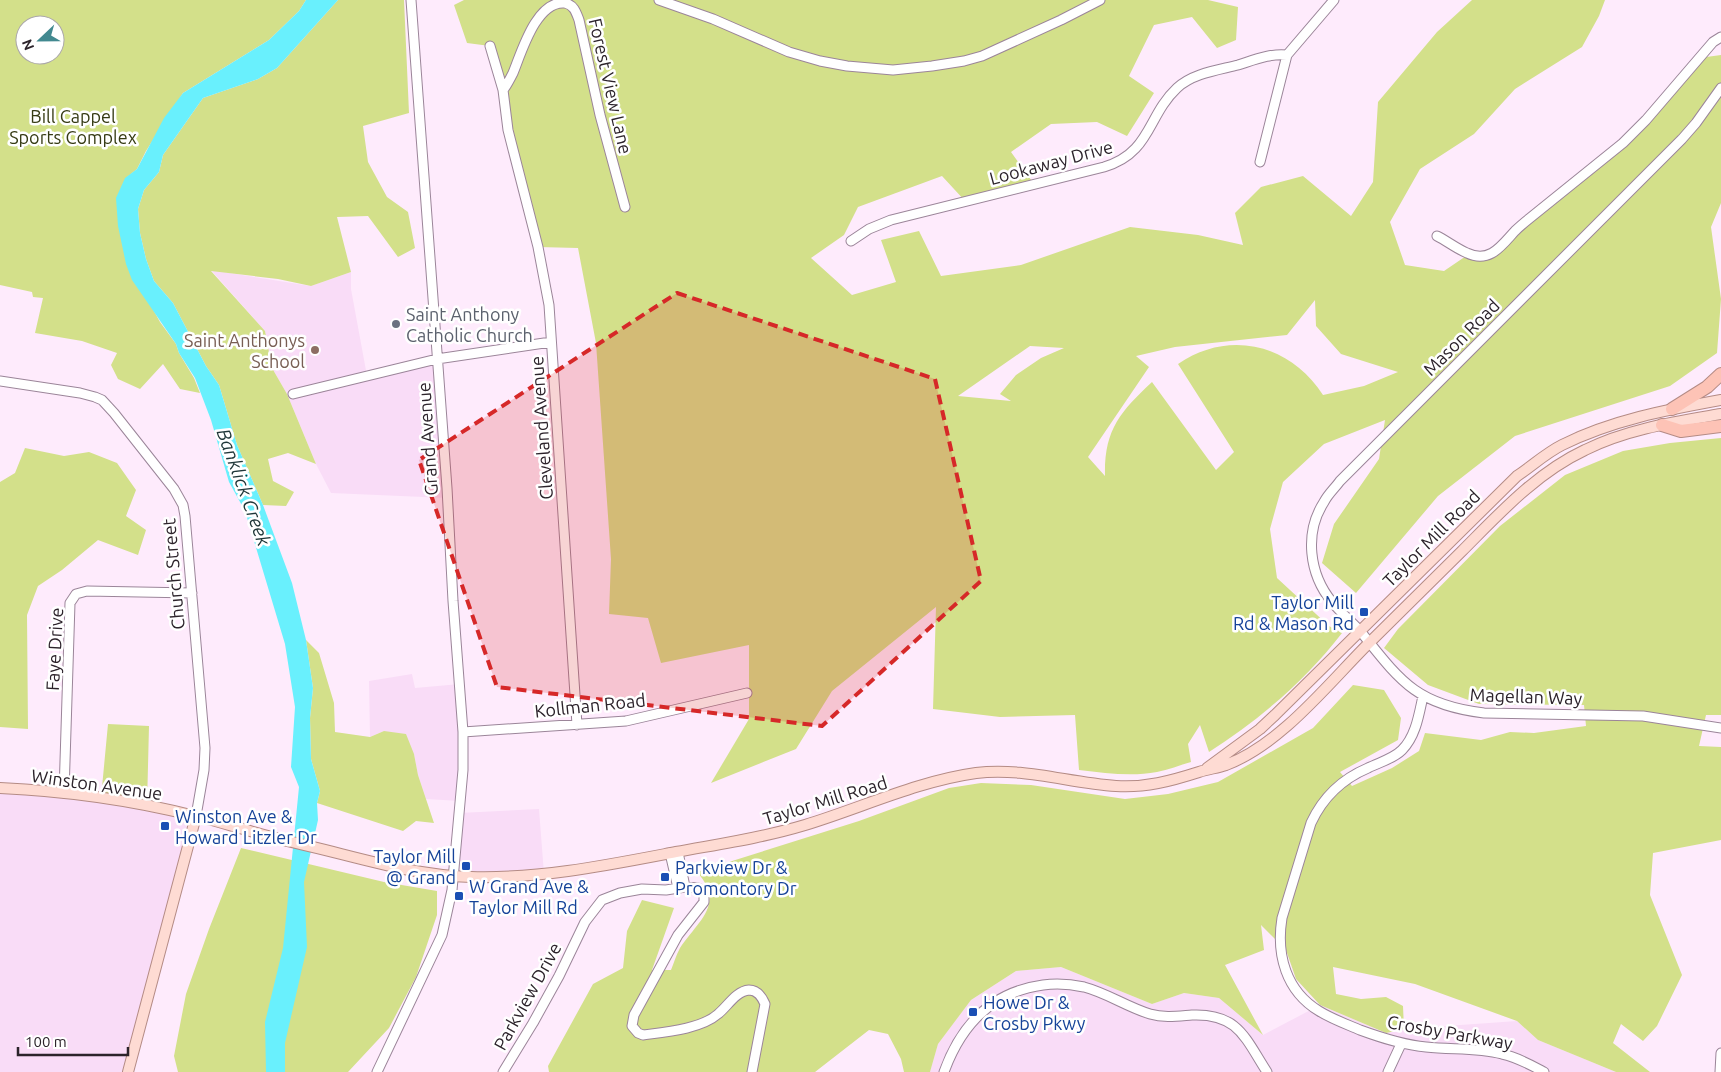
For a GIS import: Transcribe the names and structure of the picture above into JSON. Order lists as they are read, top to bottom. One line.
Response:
{"streets":{"main road":["Taylor Mill Road","Winston Avenue"],"street":["Forest View Lane","Lookaway Drive","Mason Road","Cleveland Avenue","Grand Avenue","Church Street","Faye Drive","Magellan Way","Kollman Road","Parkview Drive","Crosby Parkway"]},"crossings":[["Forest View Lane","Cleveland Avenue"],["Mason Road","Taylor Mill Road"],["Mason Road","Magellan Way"],["Cleveland Avenue","Kollman Road"],["Grand Avenue","Taylor Mill Road"],["Grand Avenue","Kollman Road"],["Grand Avenue","Winston Avenue"],["Taylor Mill Road","Magellan Way"],["Taylor Mill Road","Winston Avenue"],["Church Street","Faye Drive"],["Church Street","Winston Avenue"],["Faye Drive","Winston Avenue"],["Magellan Way","Crosby Parkway"]],"water":["Banklick Creek"],"parks":["Bill Cappel Sports Complex"],"places":{"other":["Saint Anthony Catholic Church","Saint Anthonys School"],"transit":["Taylor Mill Rd & Mason Rd","Winston Ave & Howard Litzler Dr","Taylor Mill @ Grand","Parkview Dr & Promontory Dr","W Grand Ave & Taylor Mill Rd","Howe Dr & Crosby Pkwy"]},"scale_bar":"100 m","north":"left"}
